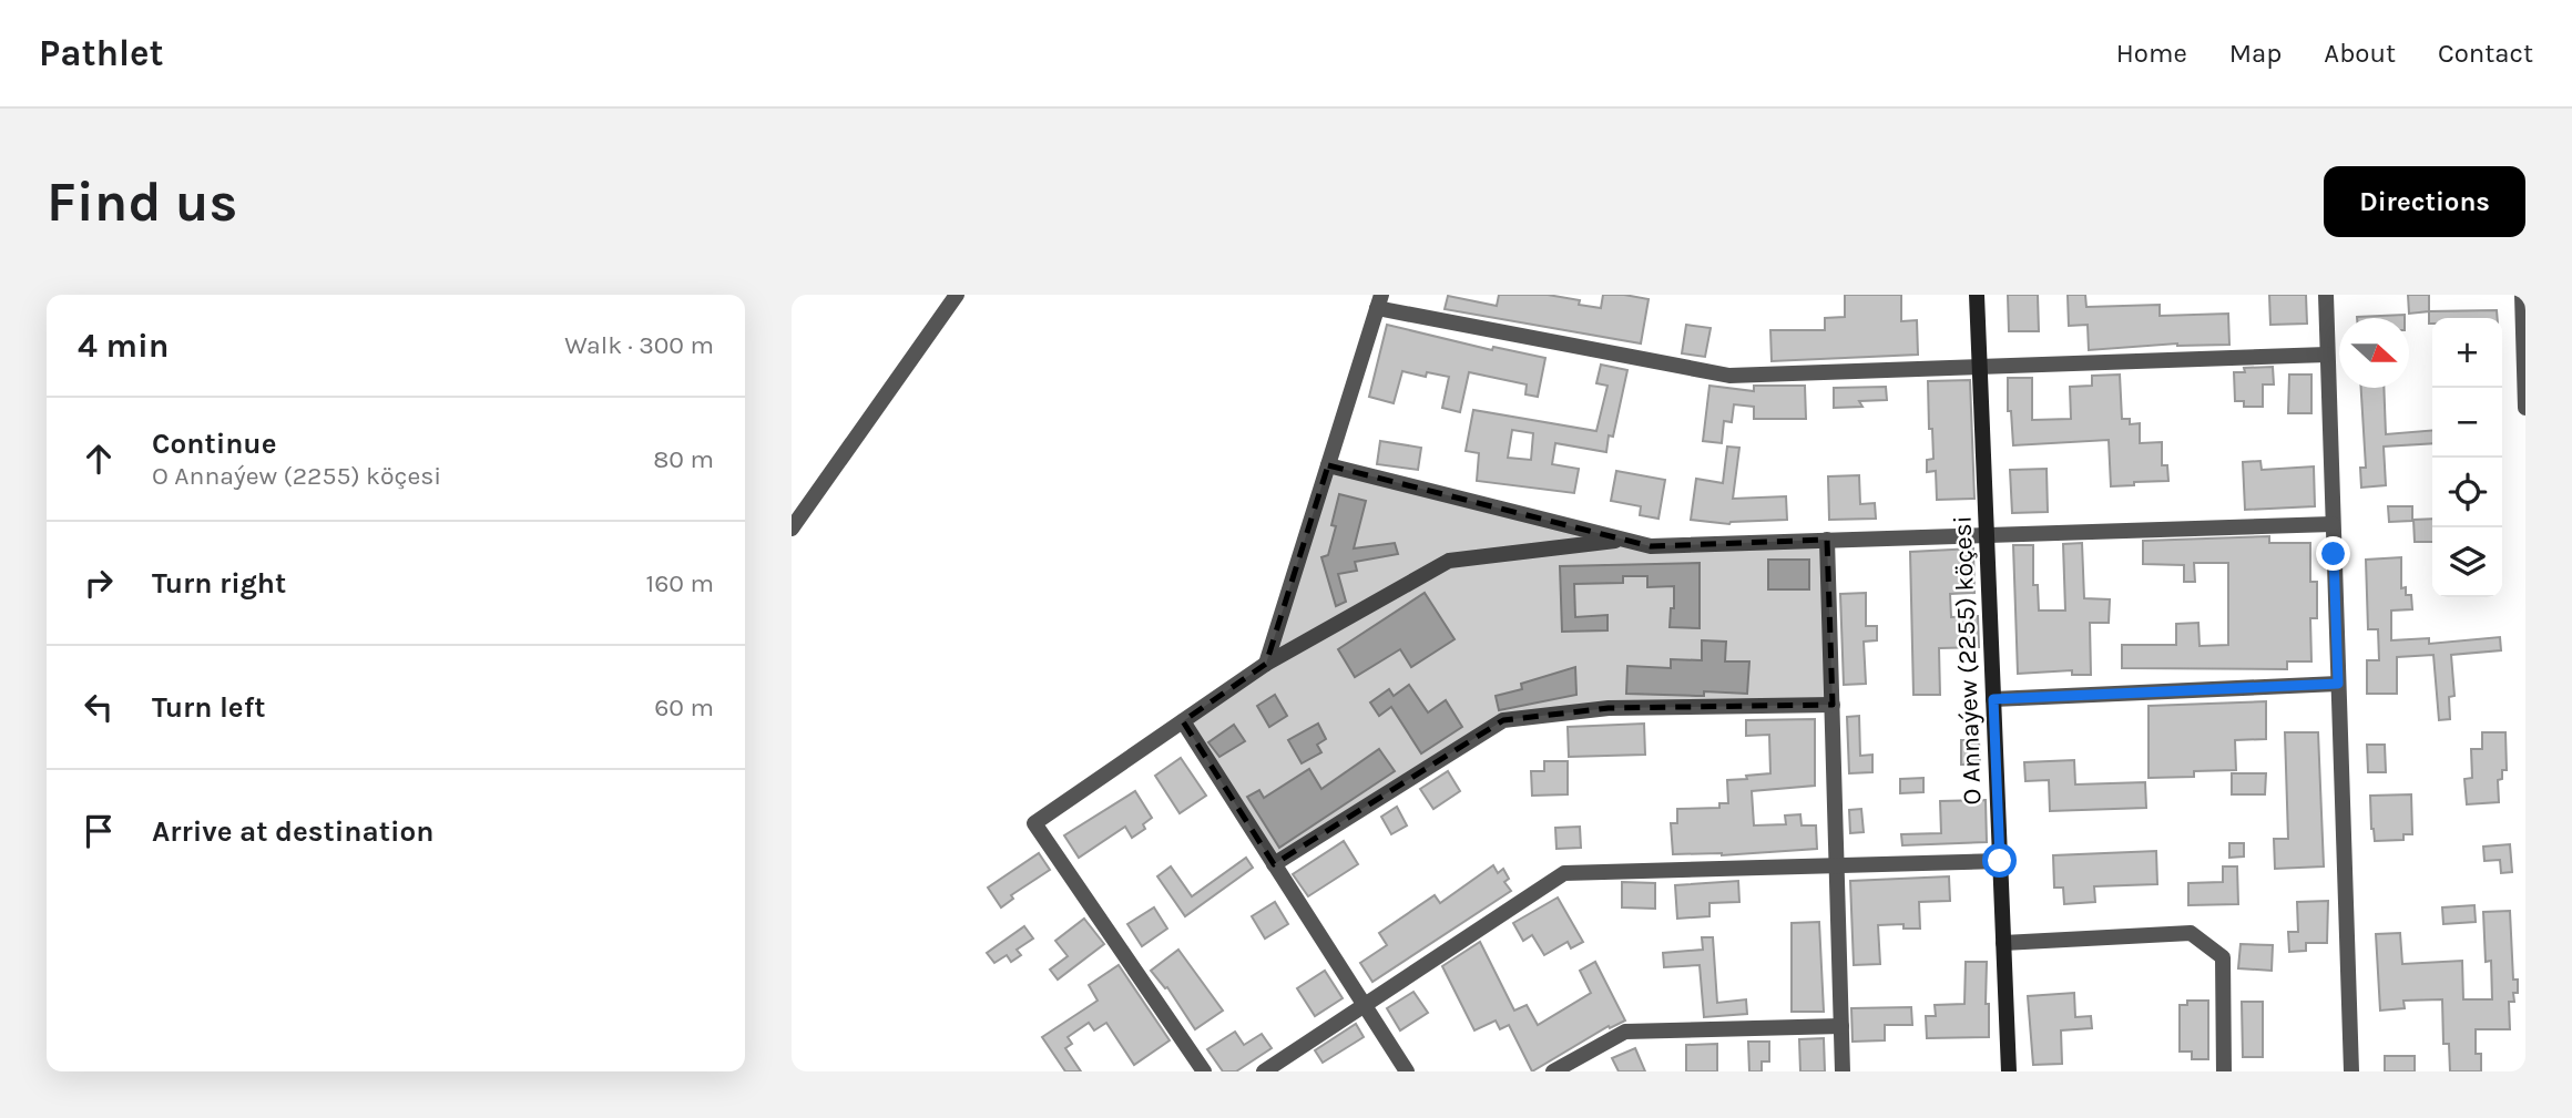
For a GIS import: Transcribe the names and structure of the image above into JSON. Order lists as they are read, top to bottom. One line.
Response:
{"streets":{"main road":["O Annaýew (2255) köçesi"]},"north":"right","page":{"header":"Pathlet","nav":["Home","Map","About","Contact"],"buttons":"Directions","title":"Find us","heading":["4 min","Walk · 300 m"],"map_buttons":["+","−"],"list":[["Continue","O Annaýew (2255) köçesi","80 m"],["Turn right","160 m"],["Turn left","60 m"],"Arrive at destination"]}}
